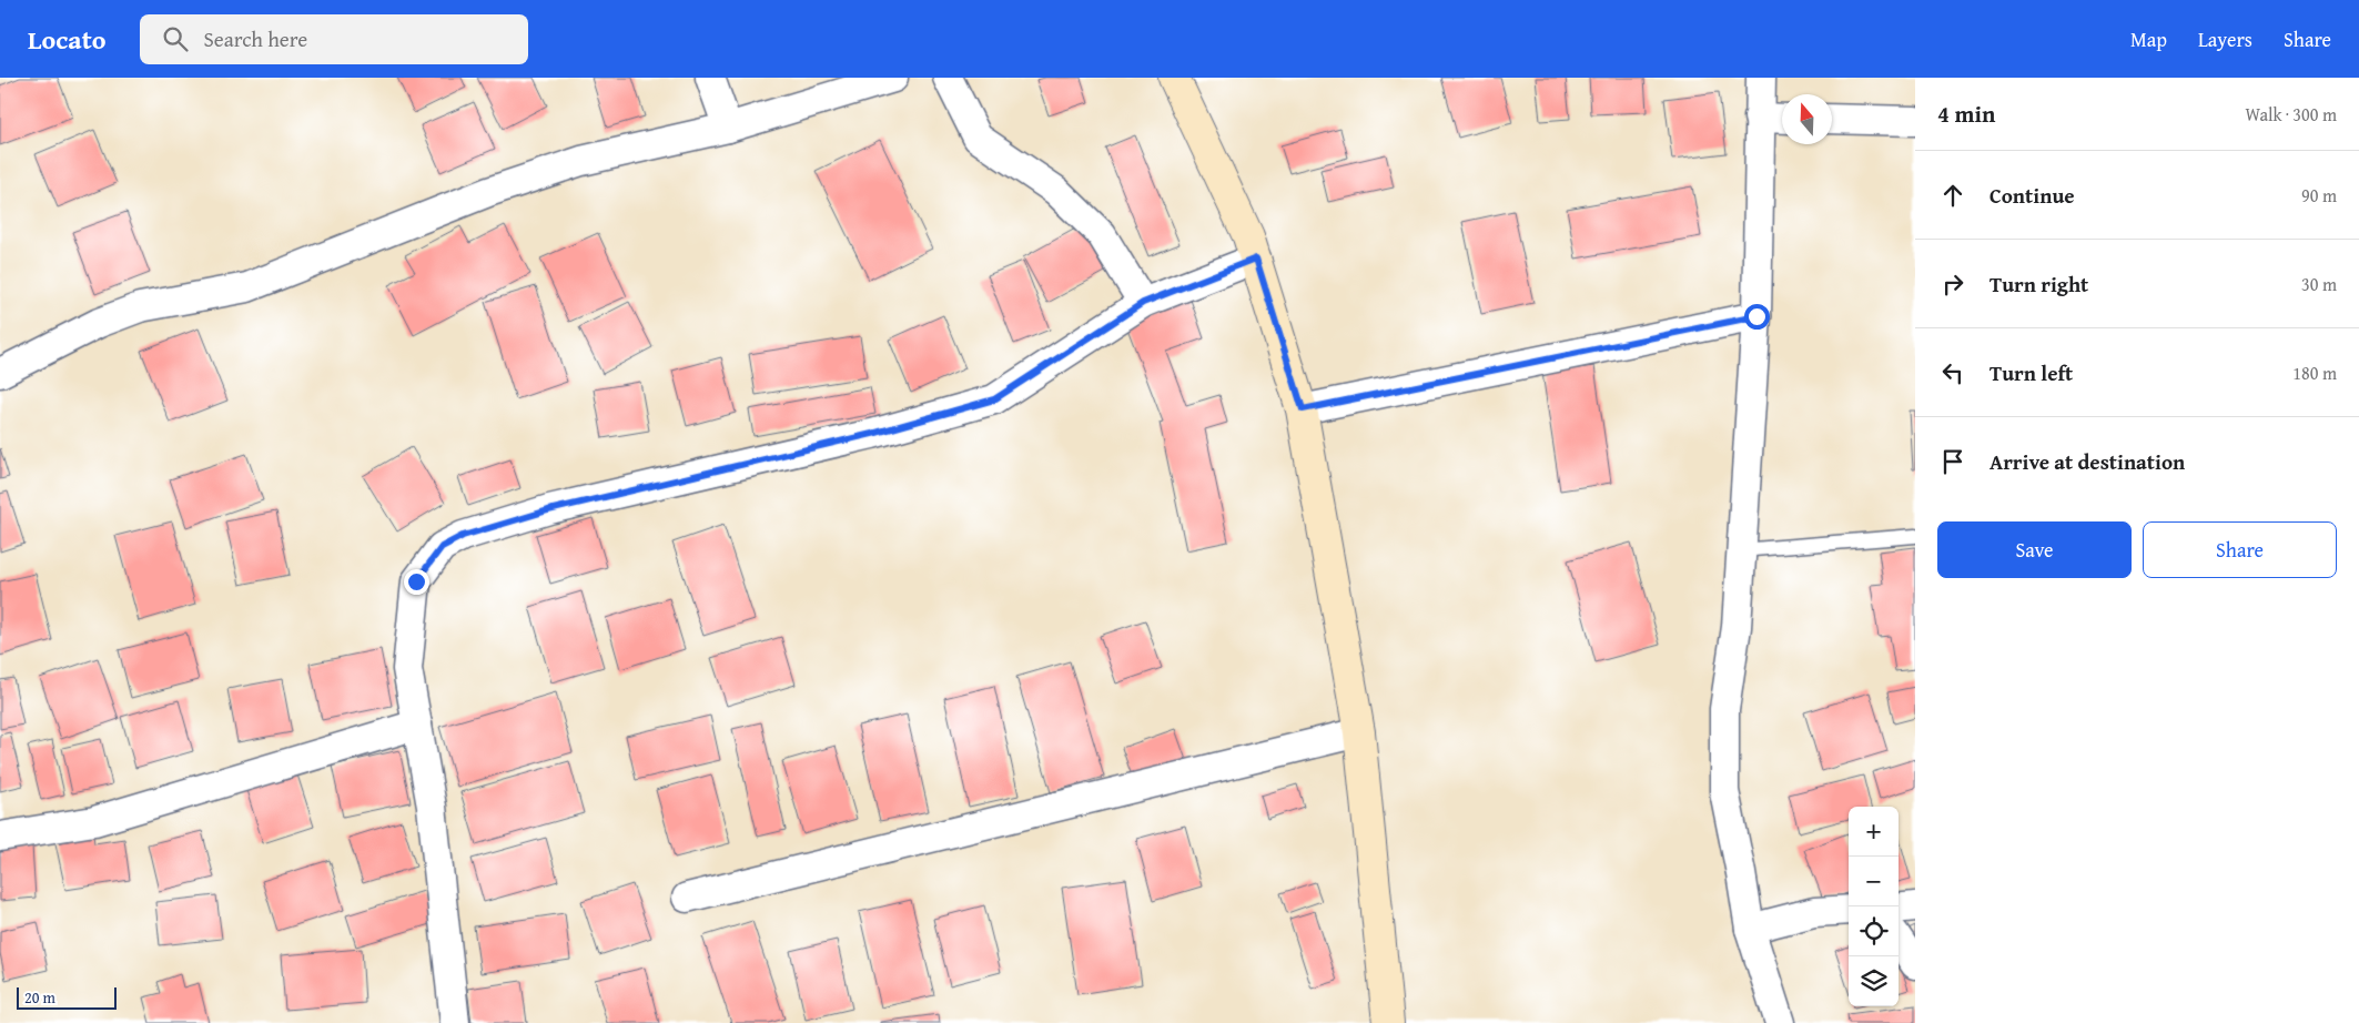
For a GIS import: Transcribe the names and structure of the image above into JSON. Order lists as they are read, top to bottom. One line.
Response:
{"scale_bar":"20 m","north":"top","page":{"header":"Locato","search":"Search here","nav":["Map","Layers","Share"],"heading":["4 min","Walk · 300 m"],"list":[["Continue","90 m"],["Turn right","30 m"],["Turn left","180 m"],"Arrive at destination"],"buttons":["Save","Share"],"map_buttons":["+","−"],"scale":"20 m"}}
